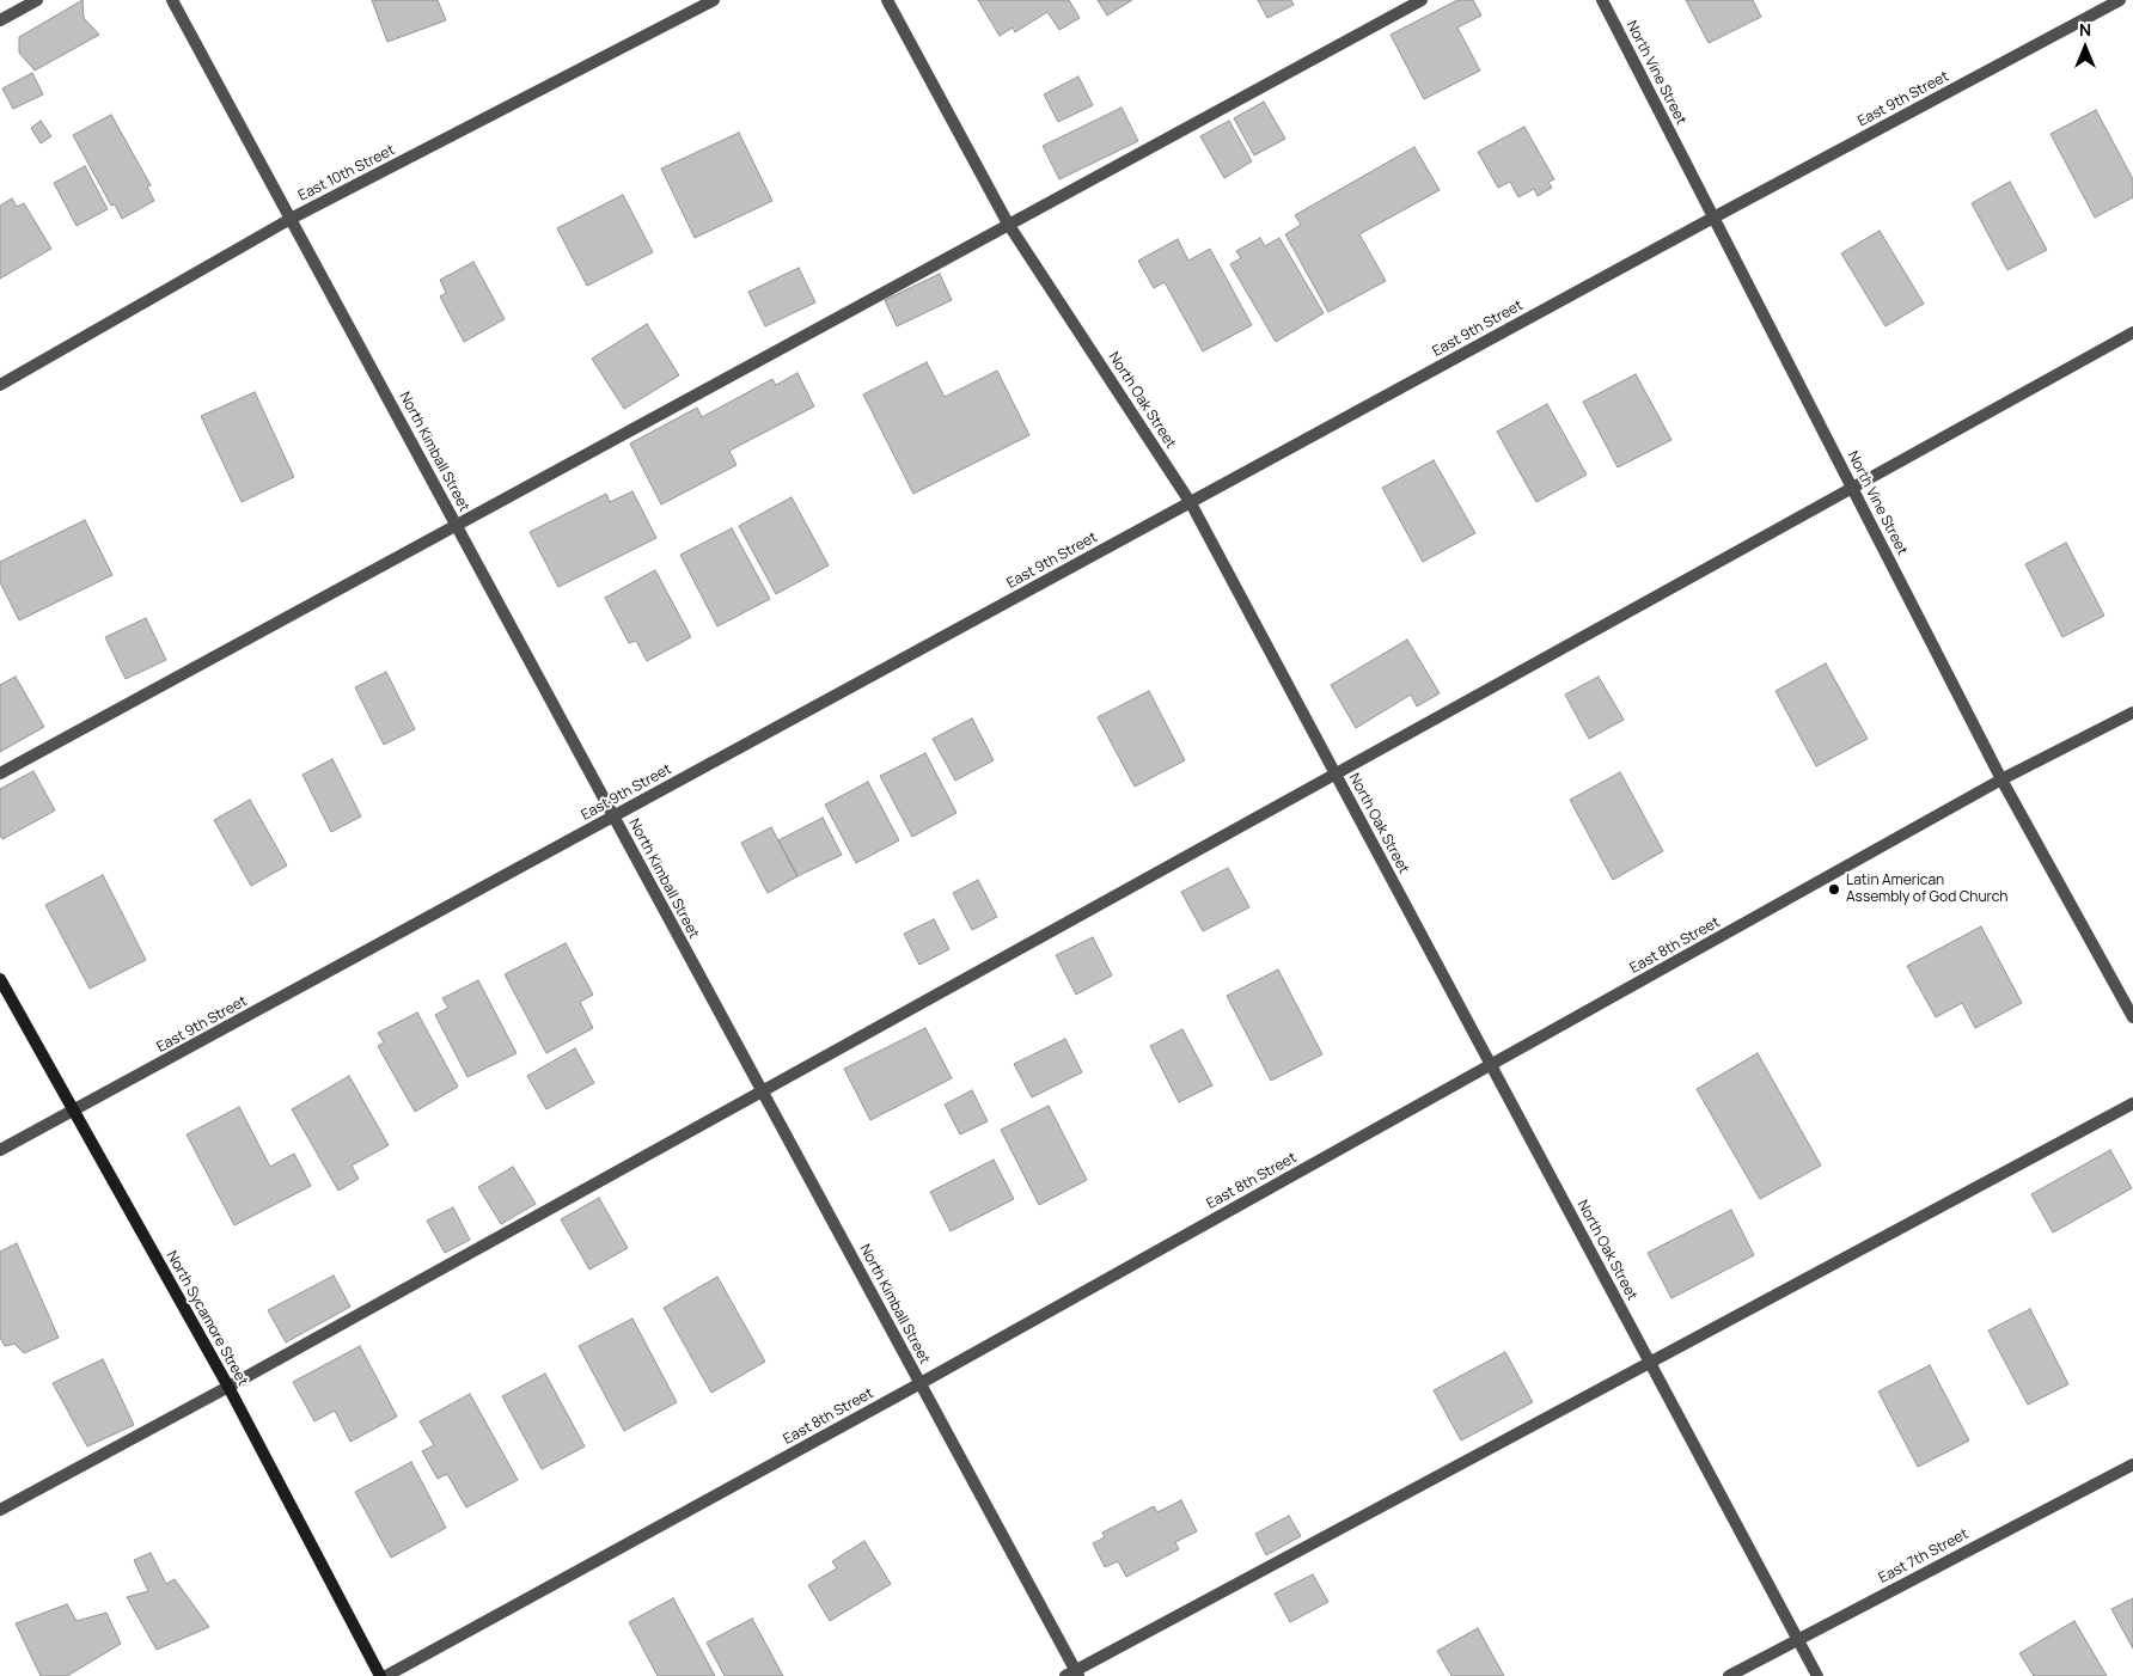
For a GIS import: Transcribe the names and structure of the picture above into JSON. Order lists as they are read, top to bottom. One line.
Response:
{"streets":{"main road":["North Sycamore Street"],"street":["North Vine Street","East 9th Street","East 10th Street","North Oak Street","North Kimball Street","East 8th Street","East 7th Street"]},"crossings":[["North Vine Street","East 9th Street"],["North Vine Street","East 8th Street"],["East 9th Street","North Oak Street"],["East 9th Street","North Kimball Street"],["East 9th Street","North Sycamore Street"],["East 10th Street","North Kimball Street"],["North Oak Street","East 8th Street"],["North Oak Street","East 7th Street"],["North Kimball Street","East 8th Street"]],"places":["Latin American Assembly of God Church"],"north":"top"}
